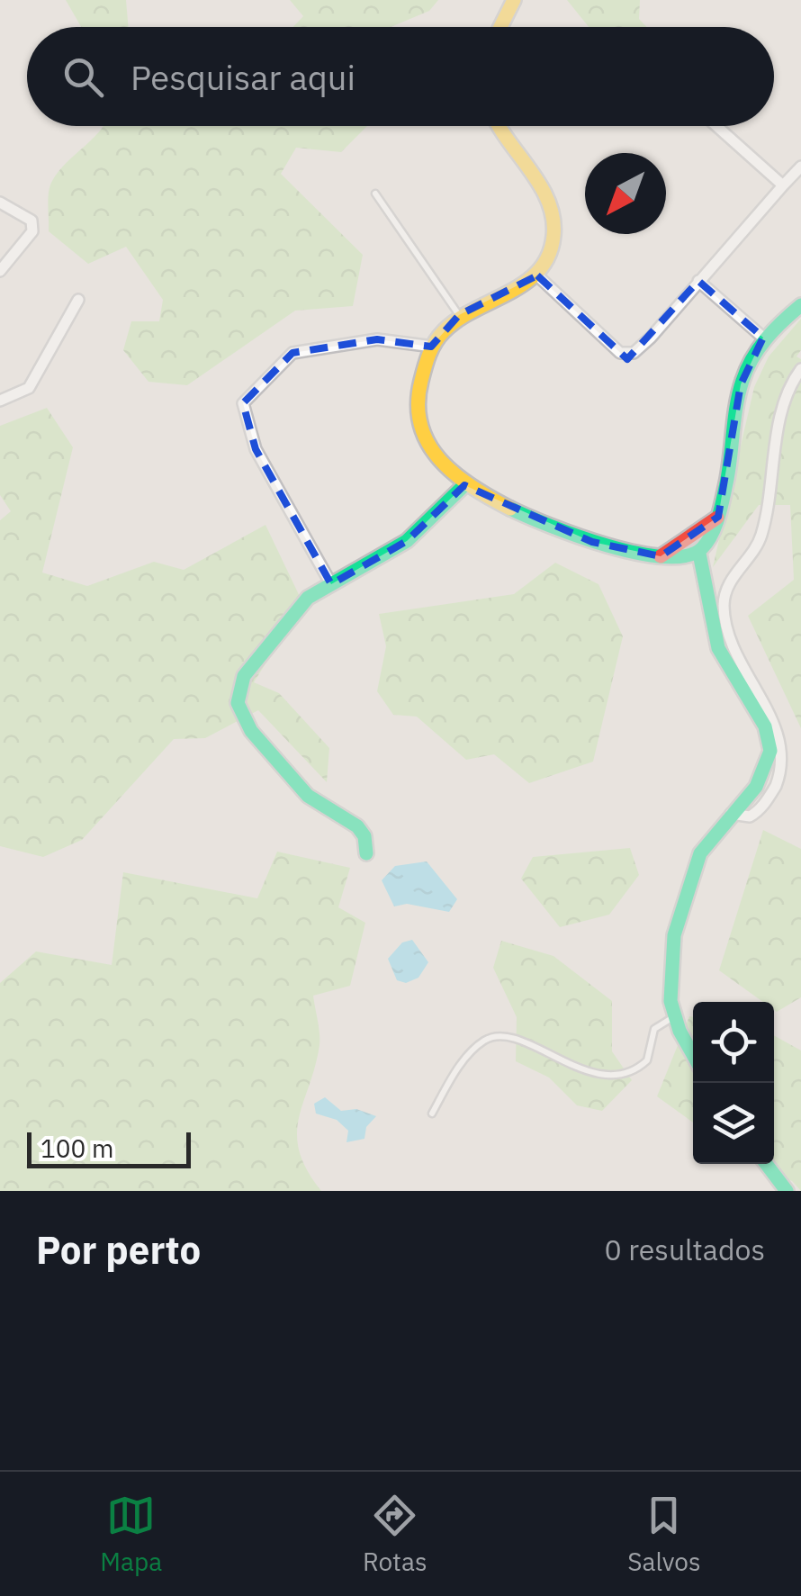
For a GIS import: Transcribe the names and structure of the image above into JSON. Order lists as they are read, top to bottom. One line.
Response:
{"scale_bar":"100 m","north":"bottom left","page":{"search":"Pesquisar aqui","scale":"100 m","heading":["Por perto","0 resultados"],"nav":["Mapa","Rotas","Salvos"]}}
